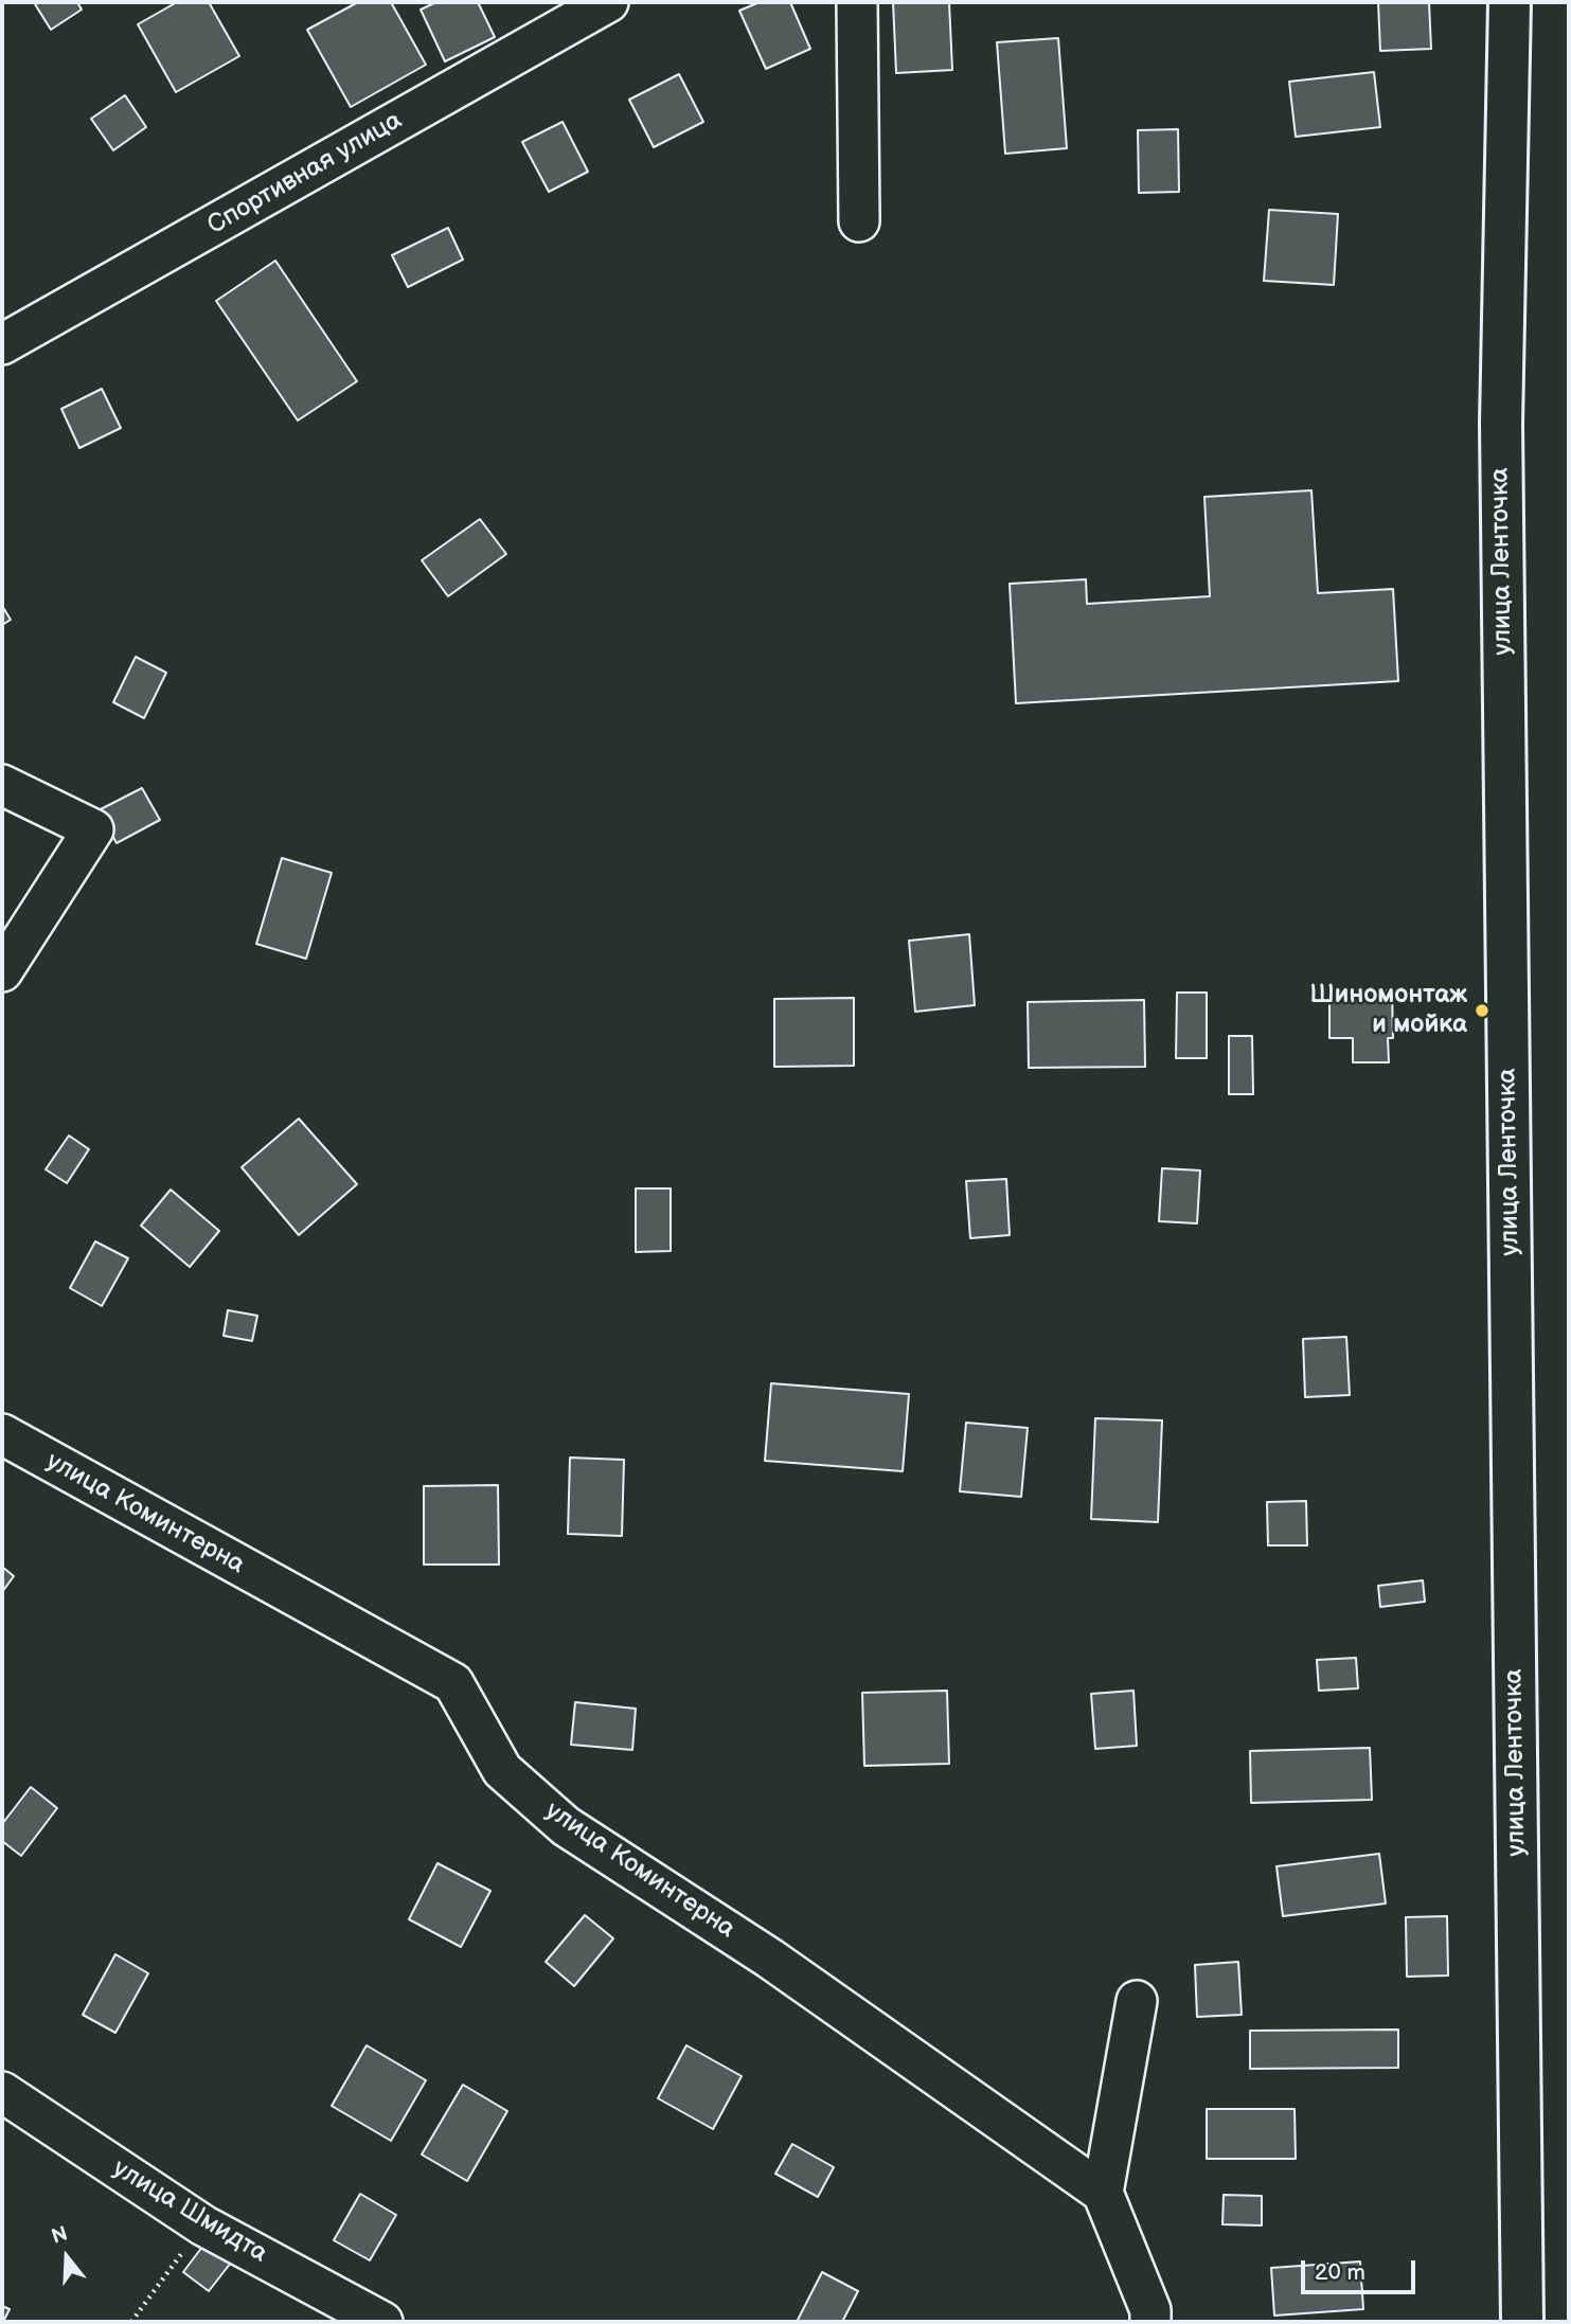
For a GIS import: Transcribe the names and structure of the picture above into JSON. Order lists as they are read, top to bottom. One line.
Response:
{"streets":{"main road":["улица Ленточка"],"street":["Спортивная улица","улица Коминтерна","улица Шмидта"]},"places":["Шиномонтаж и мойка"],"scale_bar":"20 m","north":"top"}
